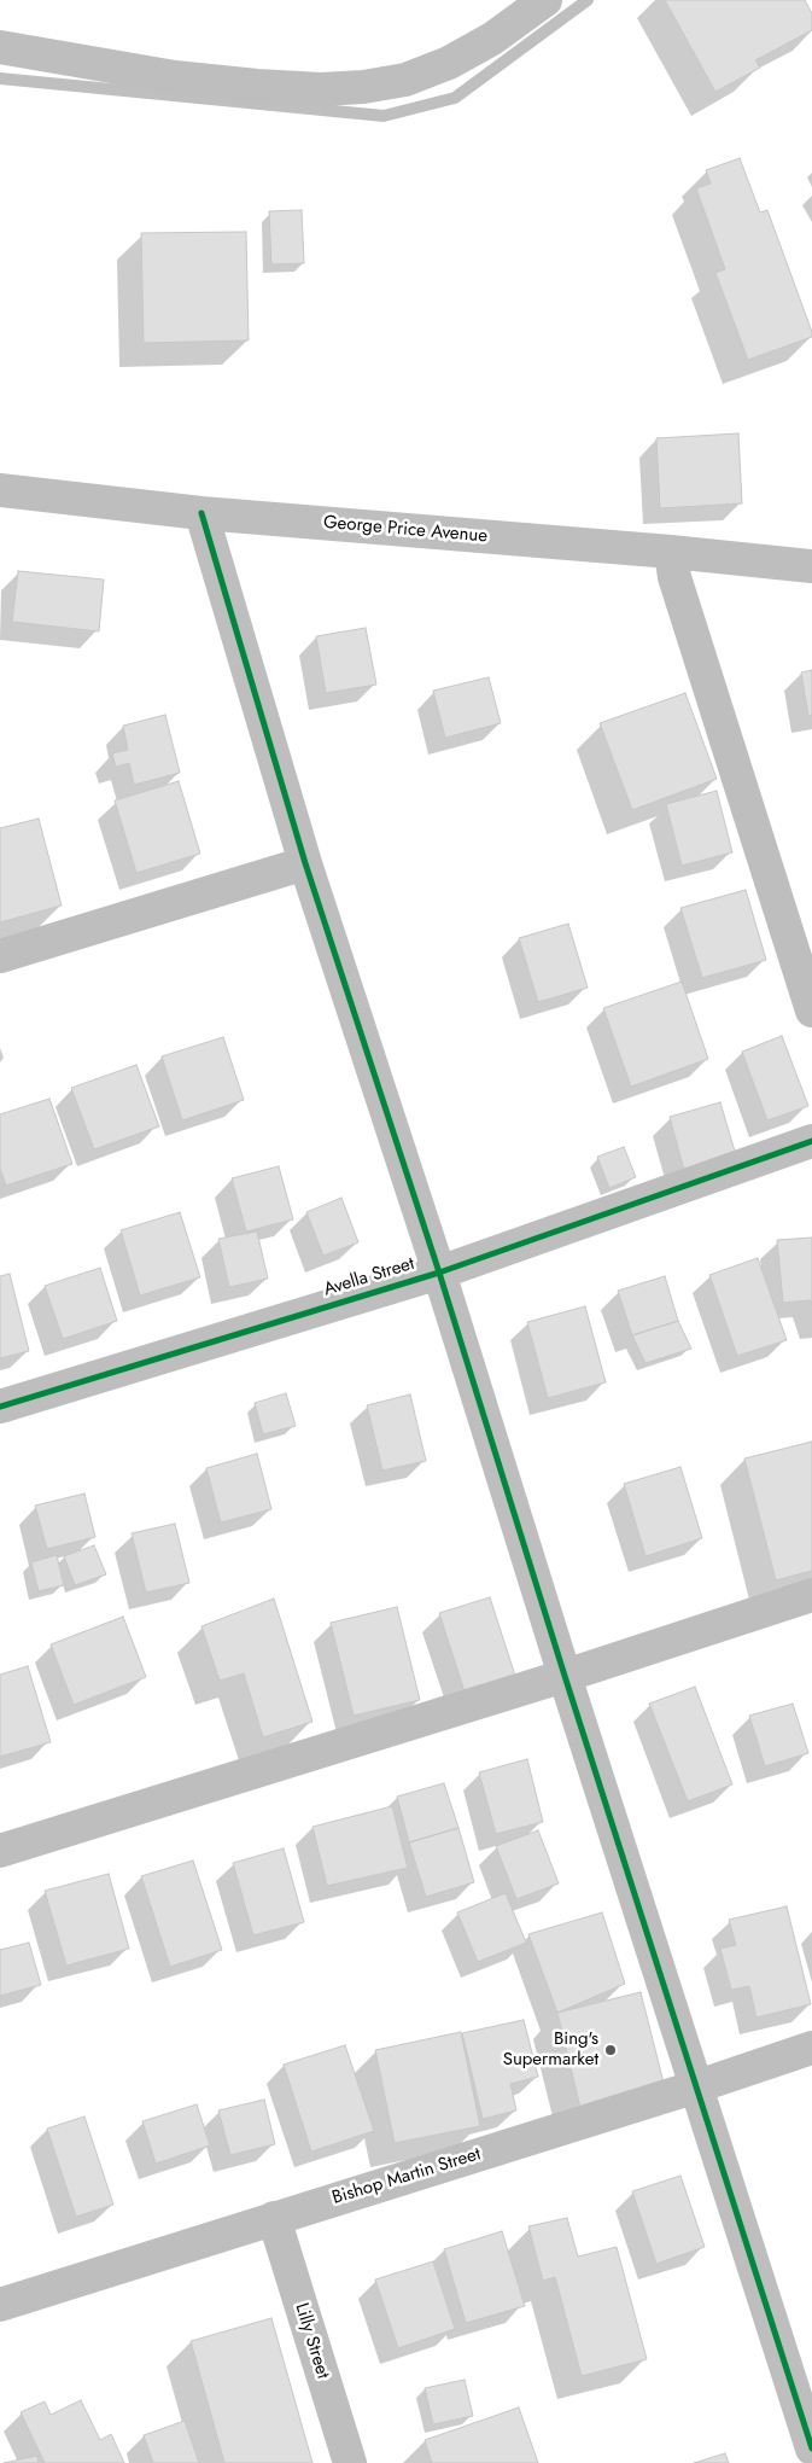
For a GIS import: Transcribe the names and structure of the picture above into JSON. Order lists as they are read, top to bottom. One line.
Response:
{"streets":{"street":["George Price Avenue","Avella Street","Bishop Martin Street","Lilly Street"]},"crossings":[["Bishop Martin Street","Lilly Street"]],"places":["Bing's Supermarket"]}
